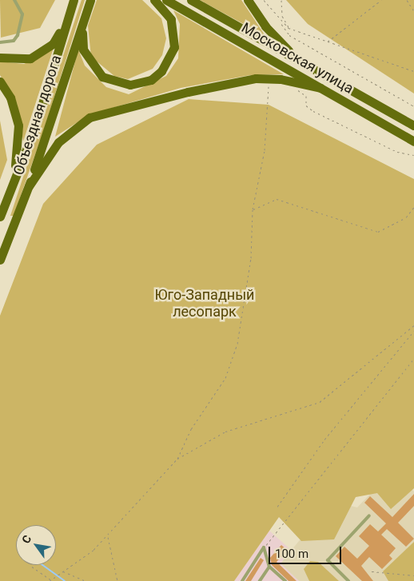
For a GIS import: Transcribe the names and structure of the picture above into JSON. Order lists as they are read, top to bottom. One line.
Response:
{"streets":{"main road":["Московская улица","Объездная дорога"]},"parks":["Юго-Западный лесопарк"],"scale_bar":"100 m","north":"top left"}
